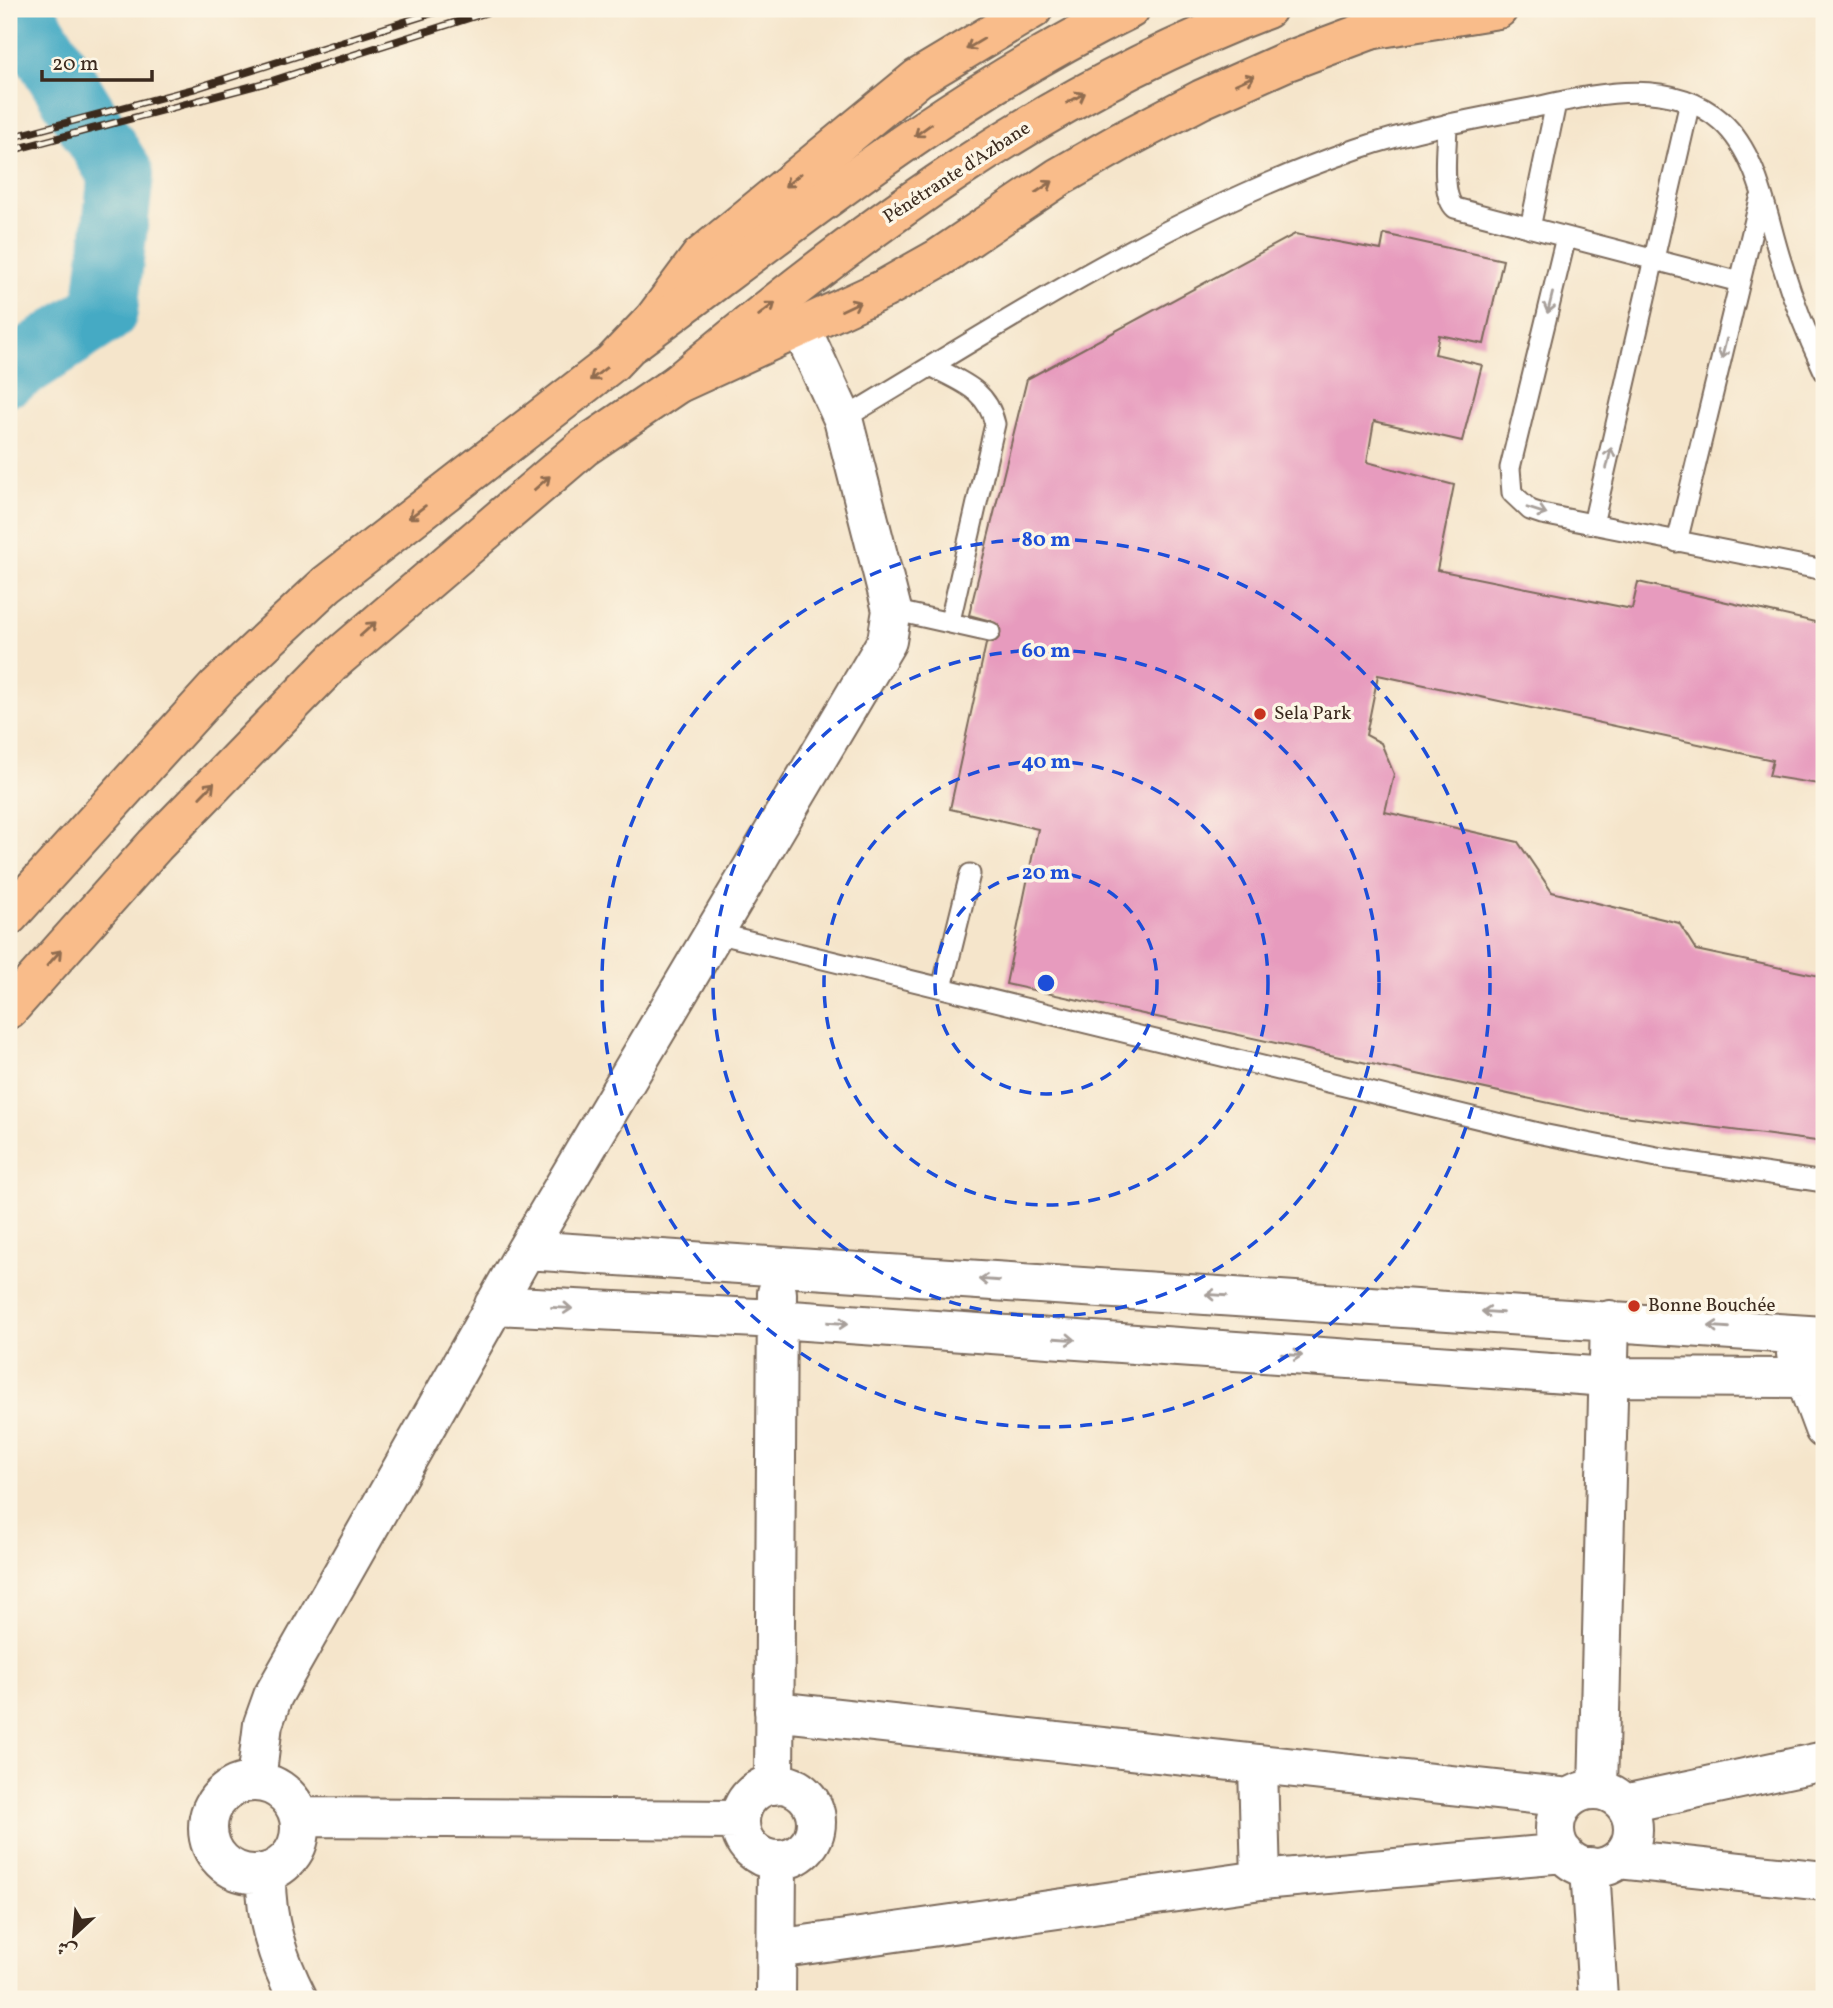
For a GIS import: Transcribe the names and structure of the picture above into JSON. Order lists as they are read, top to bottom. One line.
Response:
{"streets":{"main road":["Pénétrante d'Azbane"]},"places":["Sela Park","Bonne Bouchée"],"scale_bar":"20 m","north":"bottom left","rings":["80 m","60 m","40 m","20 m"]}
